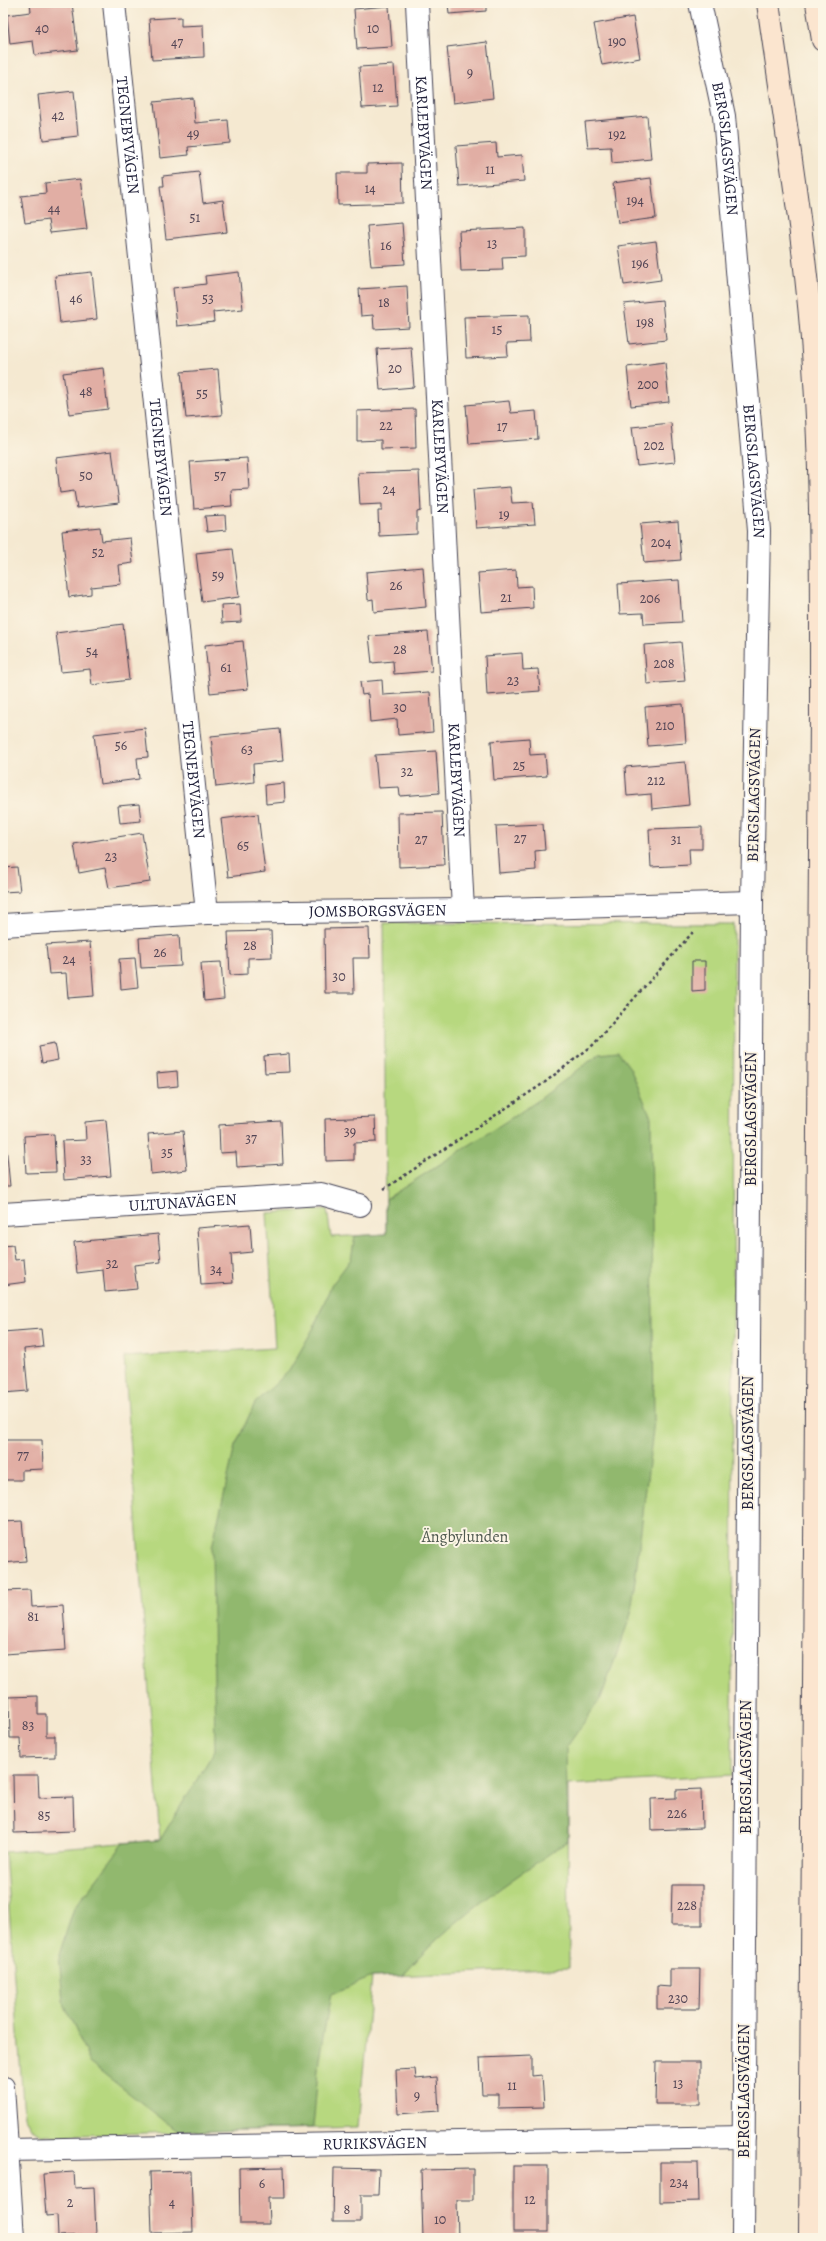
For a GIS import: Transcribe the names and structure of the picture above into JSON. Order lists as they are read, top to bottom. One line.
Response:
{"streets":{"street":["KARLEBYVÄGEN","TEGNEBYVÄGEN","BERGSLAGSVÄGEN","JOMSBORGSVÄGEN","ULTUNAVÄGEN","RURIKSVÄGEN"]},"crossings":[["KARLEBYVÄGEN","JOMSBORGSVÄGEN"],["TEGNEBYVÄGEN","JOMSBORGSVÄGEN"],["BERGSLAGSVÄGEN","JOMSBORGSVÄGEN"],["BERGSLAGSVÄGEN","RURIKSVÄGEN"]],"parks":["Ängbylunden"],"house_numbers":["40","10","190","47","9","12","42","49","192","11","14","194","44","51","13","16","196","46","53","18","198","15","20","200","48","55","22","17","202","50","57","24","19","204","52","59","26","21","206","28","54","208","61","23","30","210","56","63","25","32","212","27","27","31","65","23","28","26","24","30","39","37","35","33","32","34","77","81","83","226","85","228","230","13","11","9","234","6","12","2","4","8","10"]}
